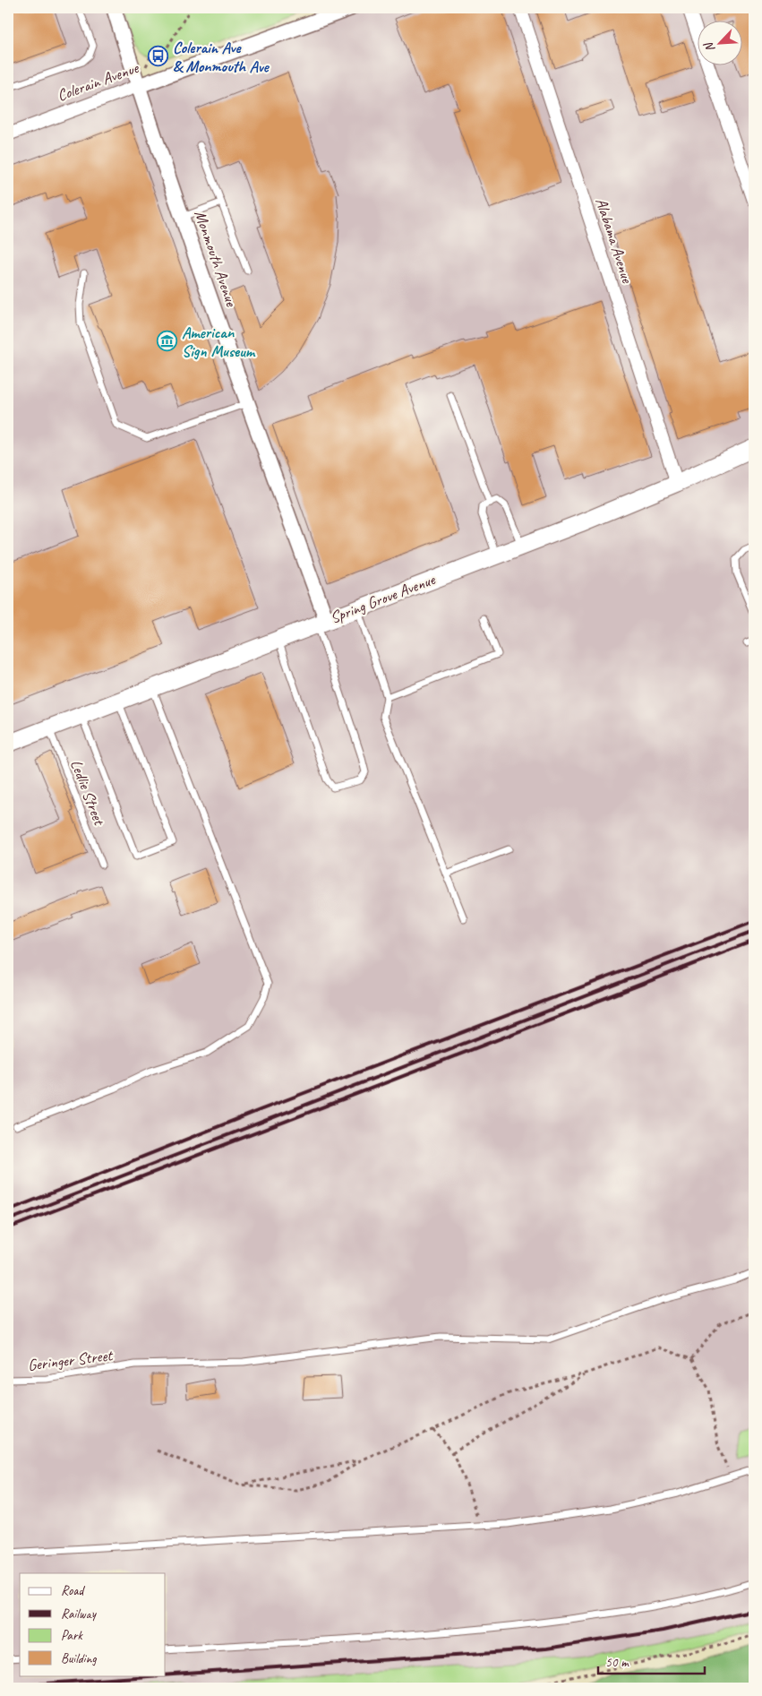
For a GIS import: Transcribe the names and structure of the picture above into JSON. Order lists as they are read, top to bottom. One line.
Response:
{"streets":{"main road":["Spring Grove Avenue"],"street":["Colerain Avenue","Alabama Avenue","Monmouth Avenue"],"lane":["Ledlie Street","Geringer Street"]},"crossings":[["Colerain Avenue","Monmouth Avenue"],["Alabama Avenue","Spring Grove Avenue"],["Monmouth Avenue","Spring Grove Avenue"],["Spring Grove Avenue","Ledlie Street"]],"places":{"bus stop":["Colerain Ave & Monmouth Ave"],"museum":["American Sign Museum"]},"legend":["Road","Railway","Park","Building"],"scale_bar":"50 m","north":"bottom left"}
